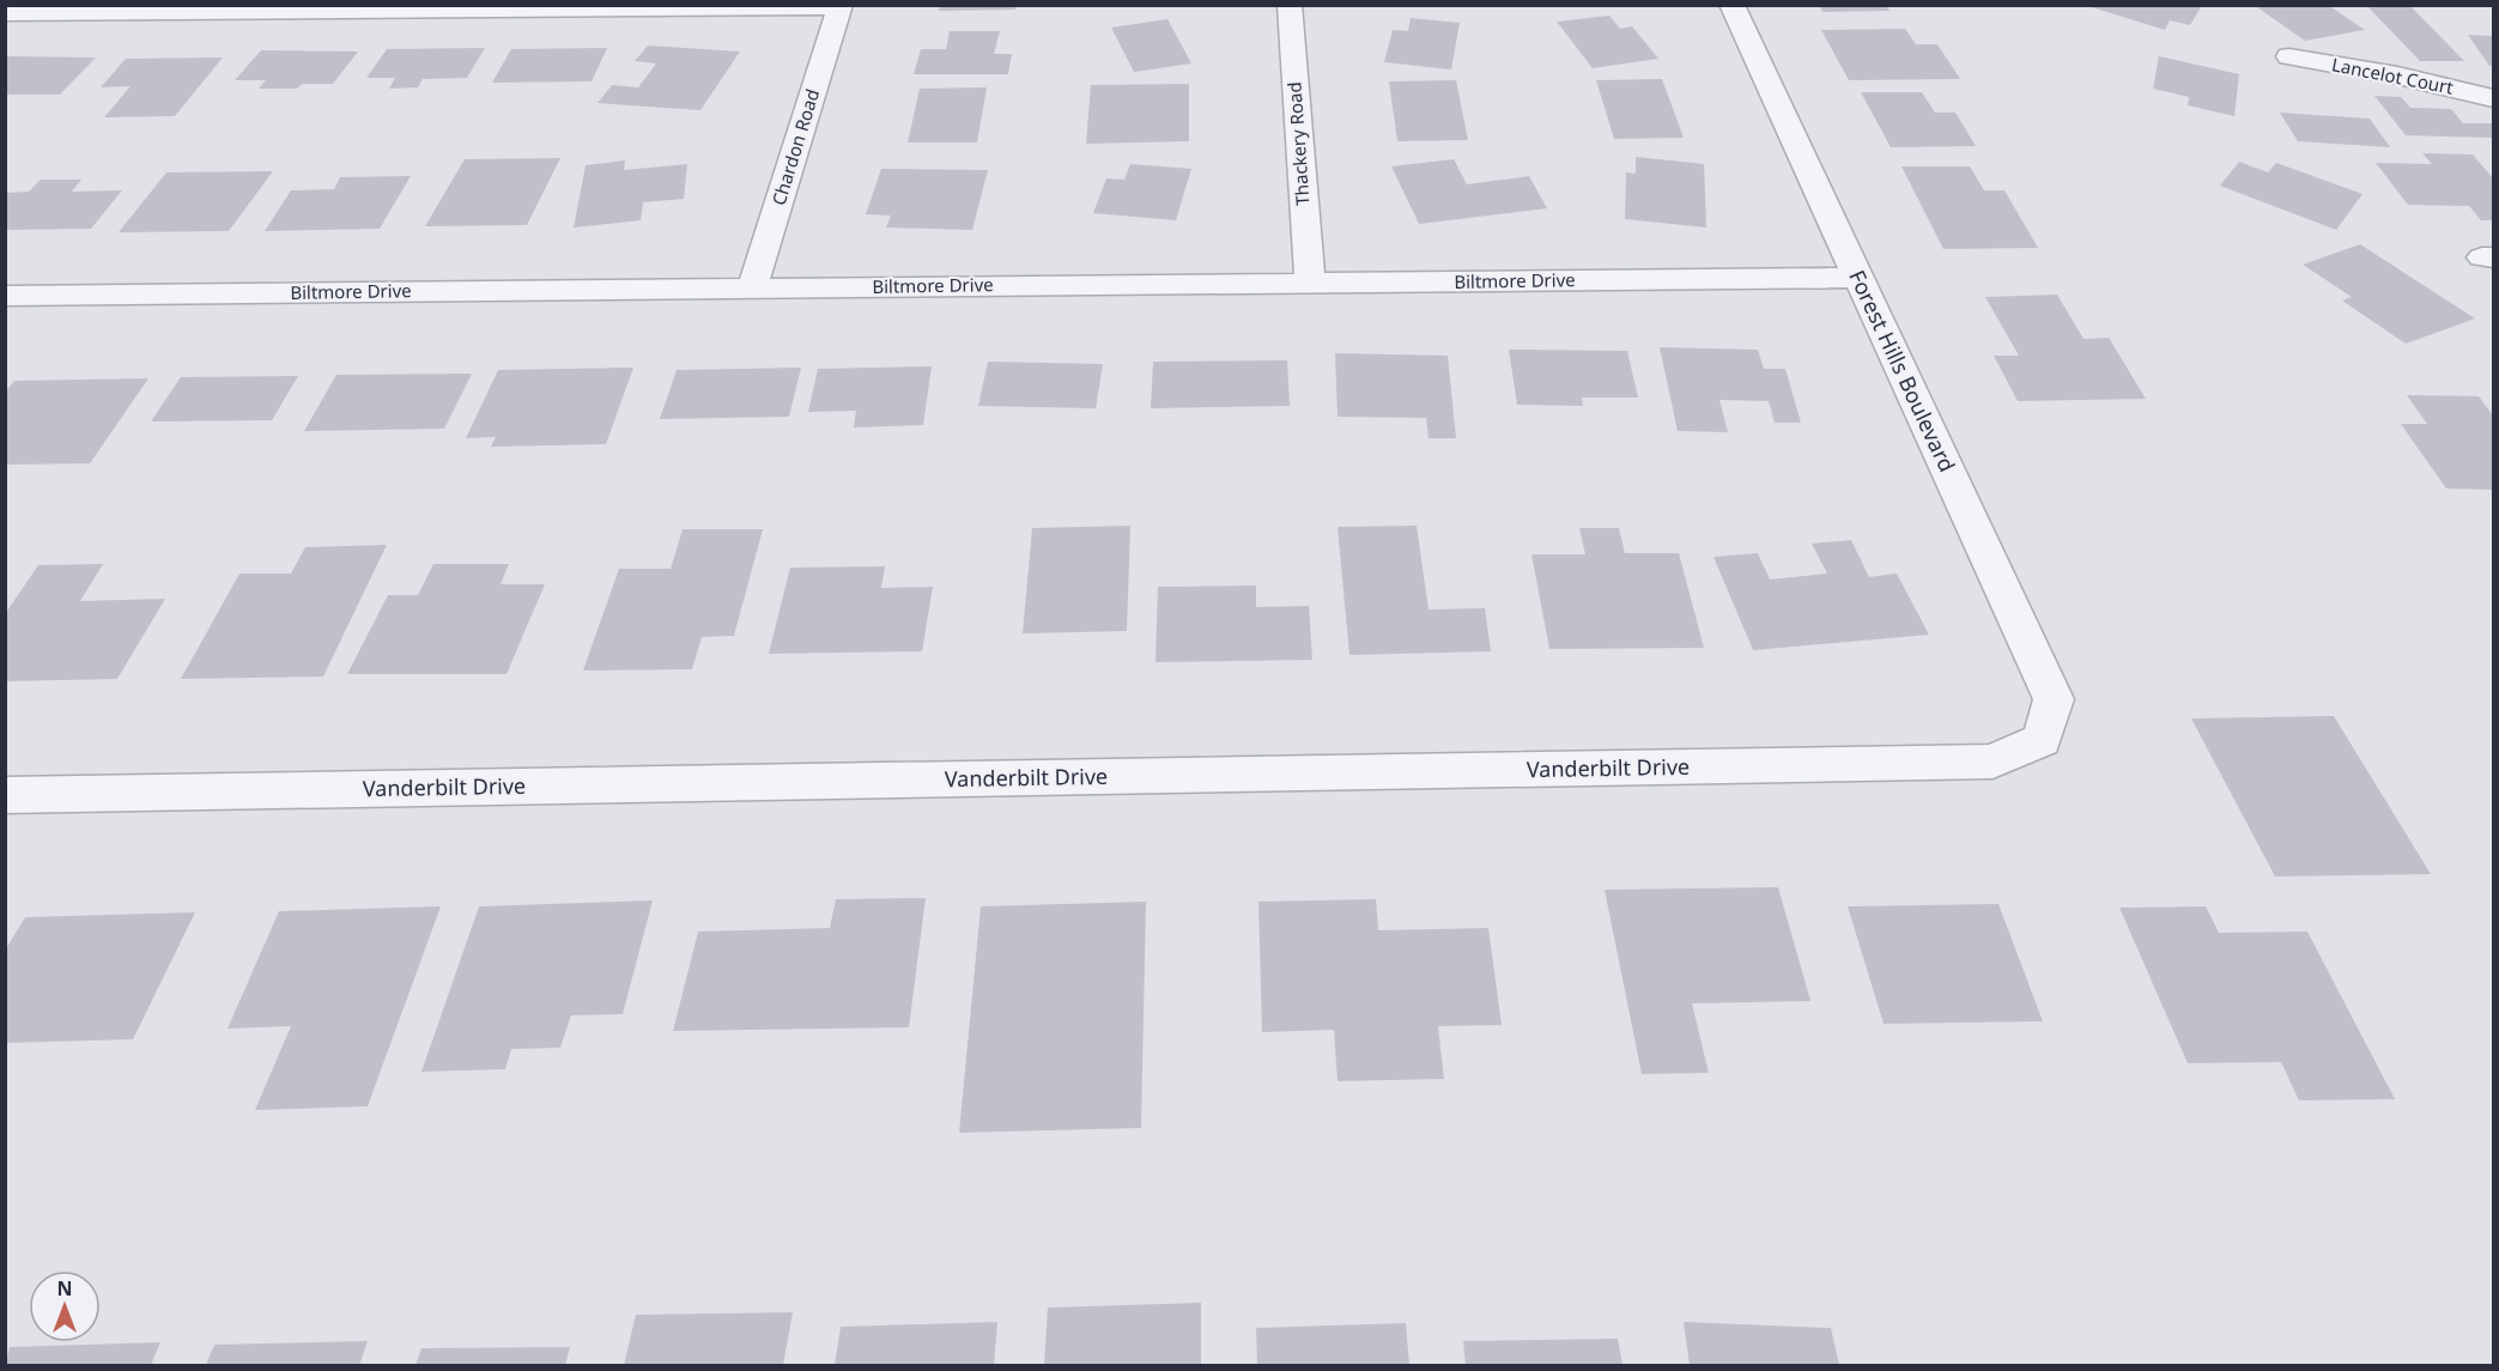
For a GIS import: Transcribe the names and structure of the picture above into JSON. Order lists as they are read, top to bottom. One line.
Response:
{"streets":{"street":["Lancelot Court","Thackery Road","Chardon Road","Biltmore Drive","Forest Hills Boulevard","Vanderbilt Drive"]},"crossings":[["Thackery Road","Biltmore Drive"],["Chardon Road","Biltmore Drive"],["Biltmore Drive","Forest Hills Boulevard"],["Forest Hills Boulevard","Vanderbilt Drive"]],"north":"top"}
